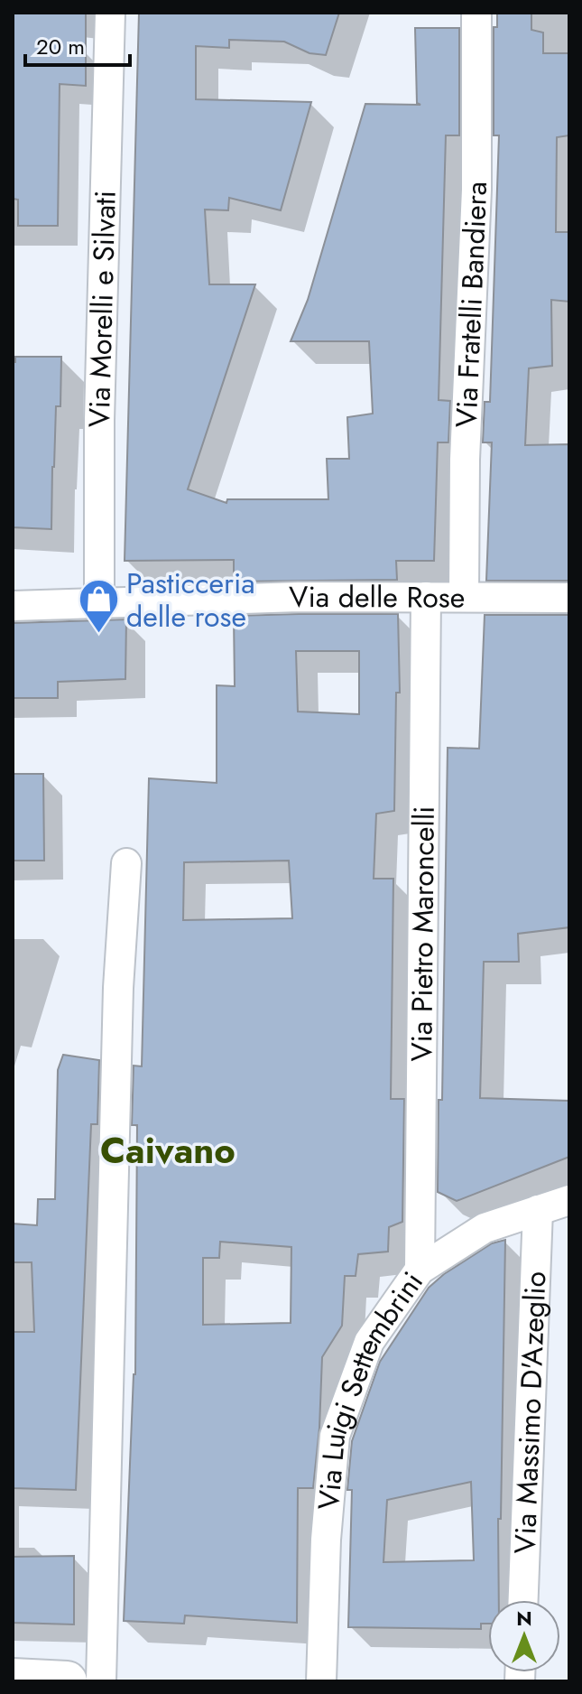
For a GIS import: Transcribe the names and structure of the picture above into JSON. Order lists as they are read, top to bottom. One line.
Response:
{"streets":{"street":["Via Fratelli Bandiera","Via Morelli e Silvati","Via delle Rose","Via Pietro Maroncelli","Via Luigi Settembrini","Via Massimo D'Azeglio"]},"crossings":[["Via Fratelli Bandiera","Via delle Rose"],["Via Morelli e Silvati","Via delle Rose"],["Via delle Rose","Via Pietro Maroncelli"],["Via Pietro Maroncelli","Via Luigi Settembrini"],["Via Luigi Settembrini","Via Massimo D'Azeglio"]],"districts":["Caivano"],"places":{"shop":["Pasticceria delle rose"]},"scale_bar":"20 m","north":"top"}
